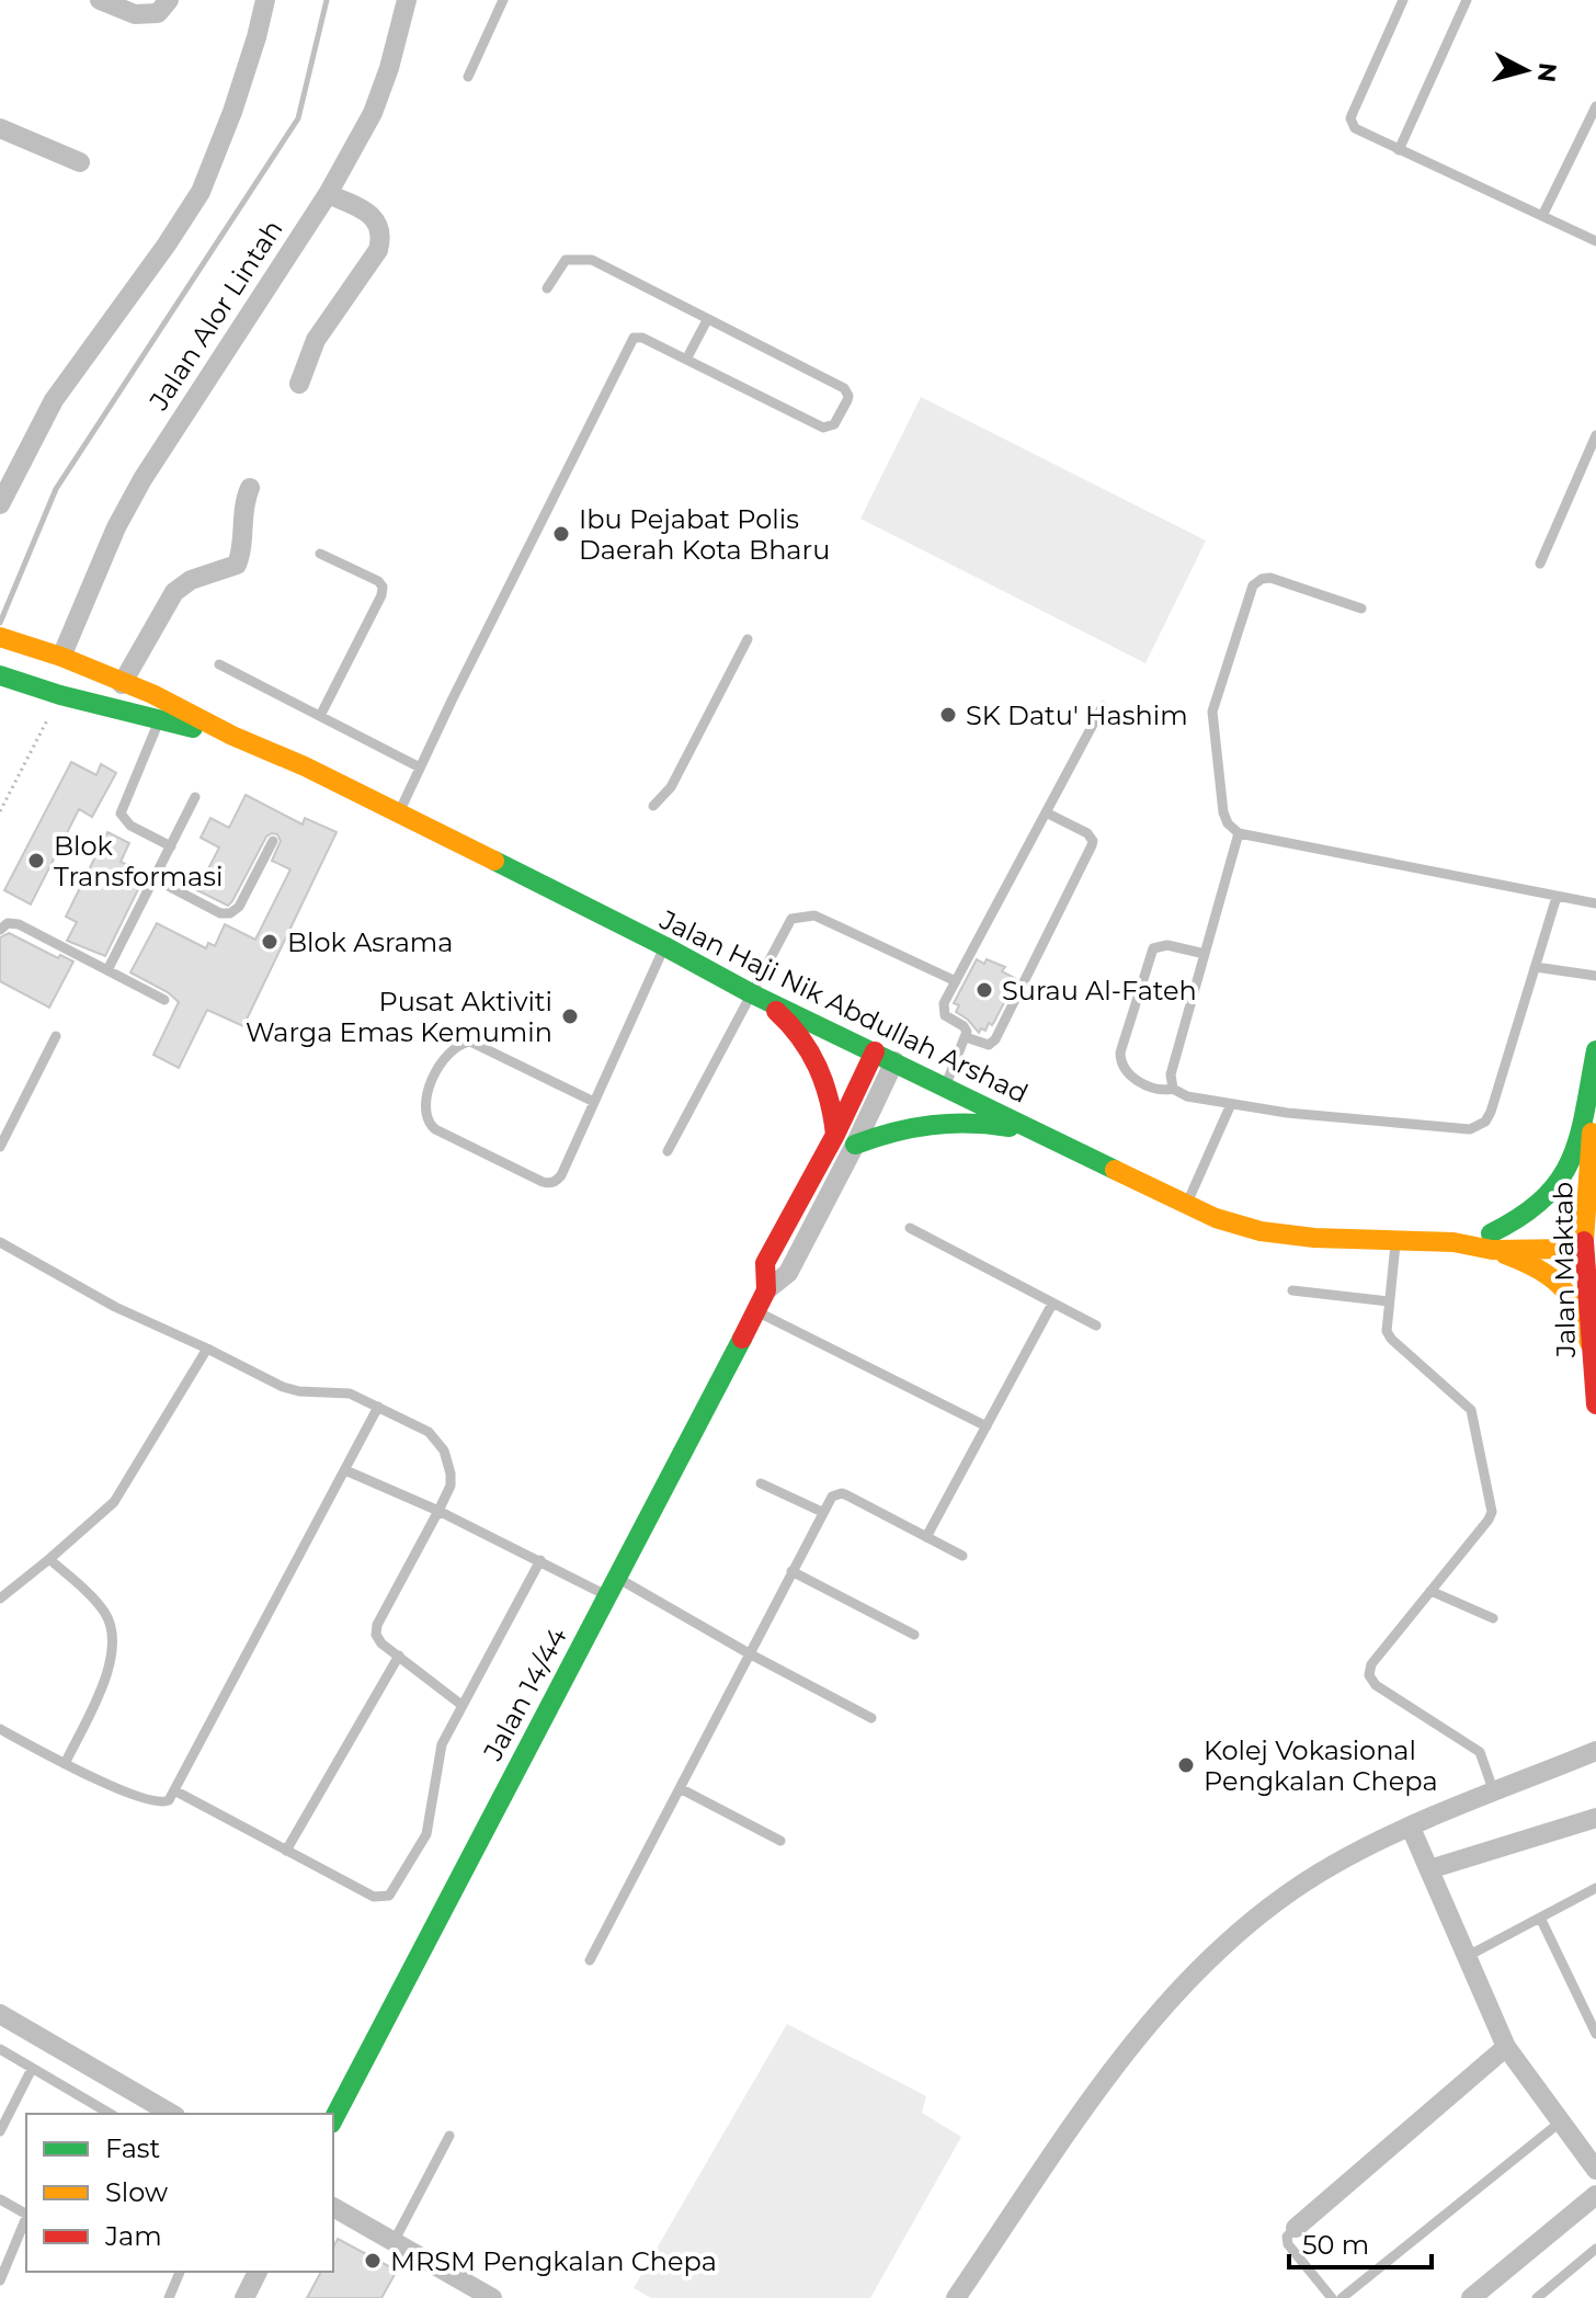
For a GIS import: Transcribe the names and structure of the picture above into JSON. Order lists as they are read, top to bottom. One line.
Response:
{"streets":{"main road":["Jalan Haji Nik Abdullah Arshad","Jalan Maktab","Jalan 14/44"],"street":["Jalan Alor Lintah"]},"crossings":[["Jalan Alor Lintah","Jalan Haji Nik Abdullah Arshad"],["Jalan Haji Nik Abdullah Arshad","Jalan Maktab"],["Jalan Haji Nik Abdullah Arshad","Jalan 14/44"]],"places":["Ibu Pejabat Polis Daerah Kota Bharu","SK Datu' Hashim","Blok Transformasi","Blok Asrama","Surau Al-Fateh","Pusat Aktiviti Warga Emas Kemumin","Kolej Vokasional Pengkalan Chepa","MRSM Pengkalan Chepa"],"legend":["Fast","Slow","Jam"],"scale_bar":"50 m","north":"right"}
